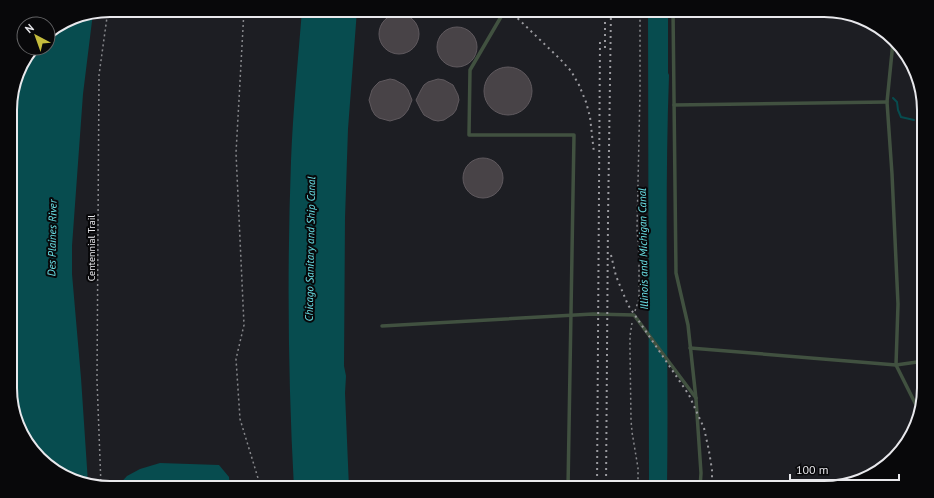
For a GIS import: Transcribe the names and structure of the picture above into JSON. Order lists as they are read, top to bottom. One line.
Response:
{"streets":{"path":["Centennial Trail"]},"water":["Des Plaines River","Chicago Sanitary and Ship Canal","Illinois and Michigan Canal"],"scale_bar":"100 m","north":"top left"}
